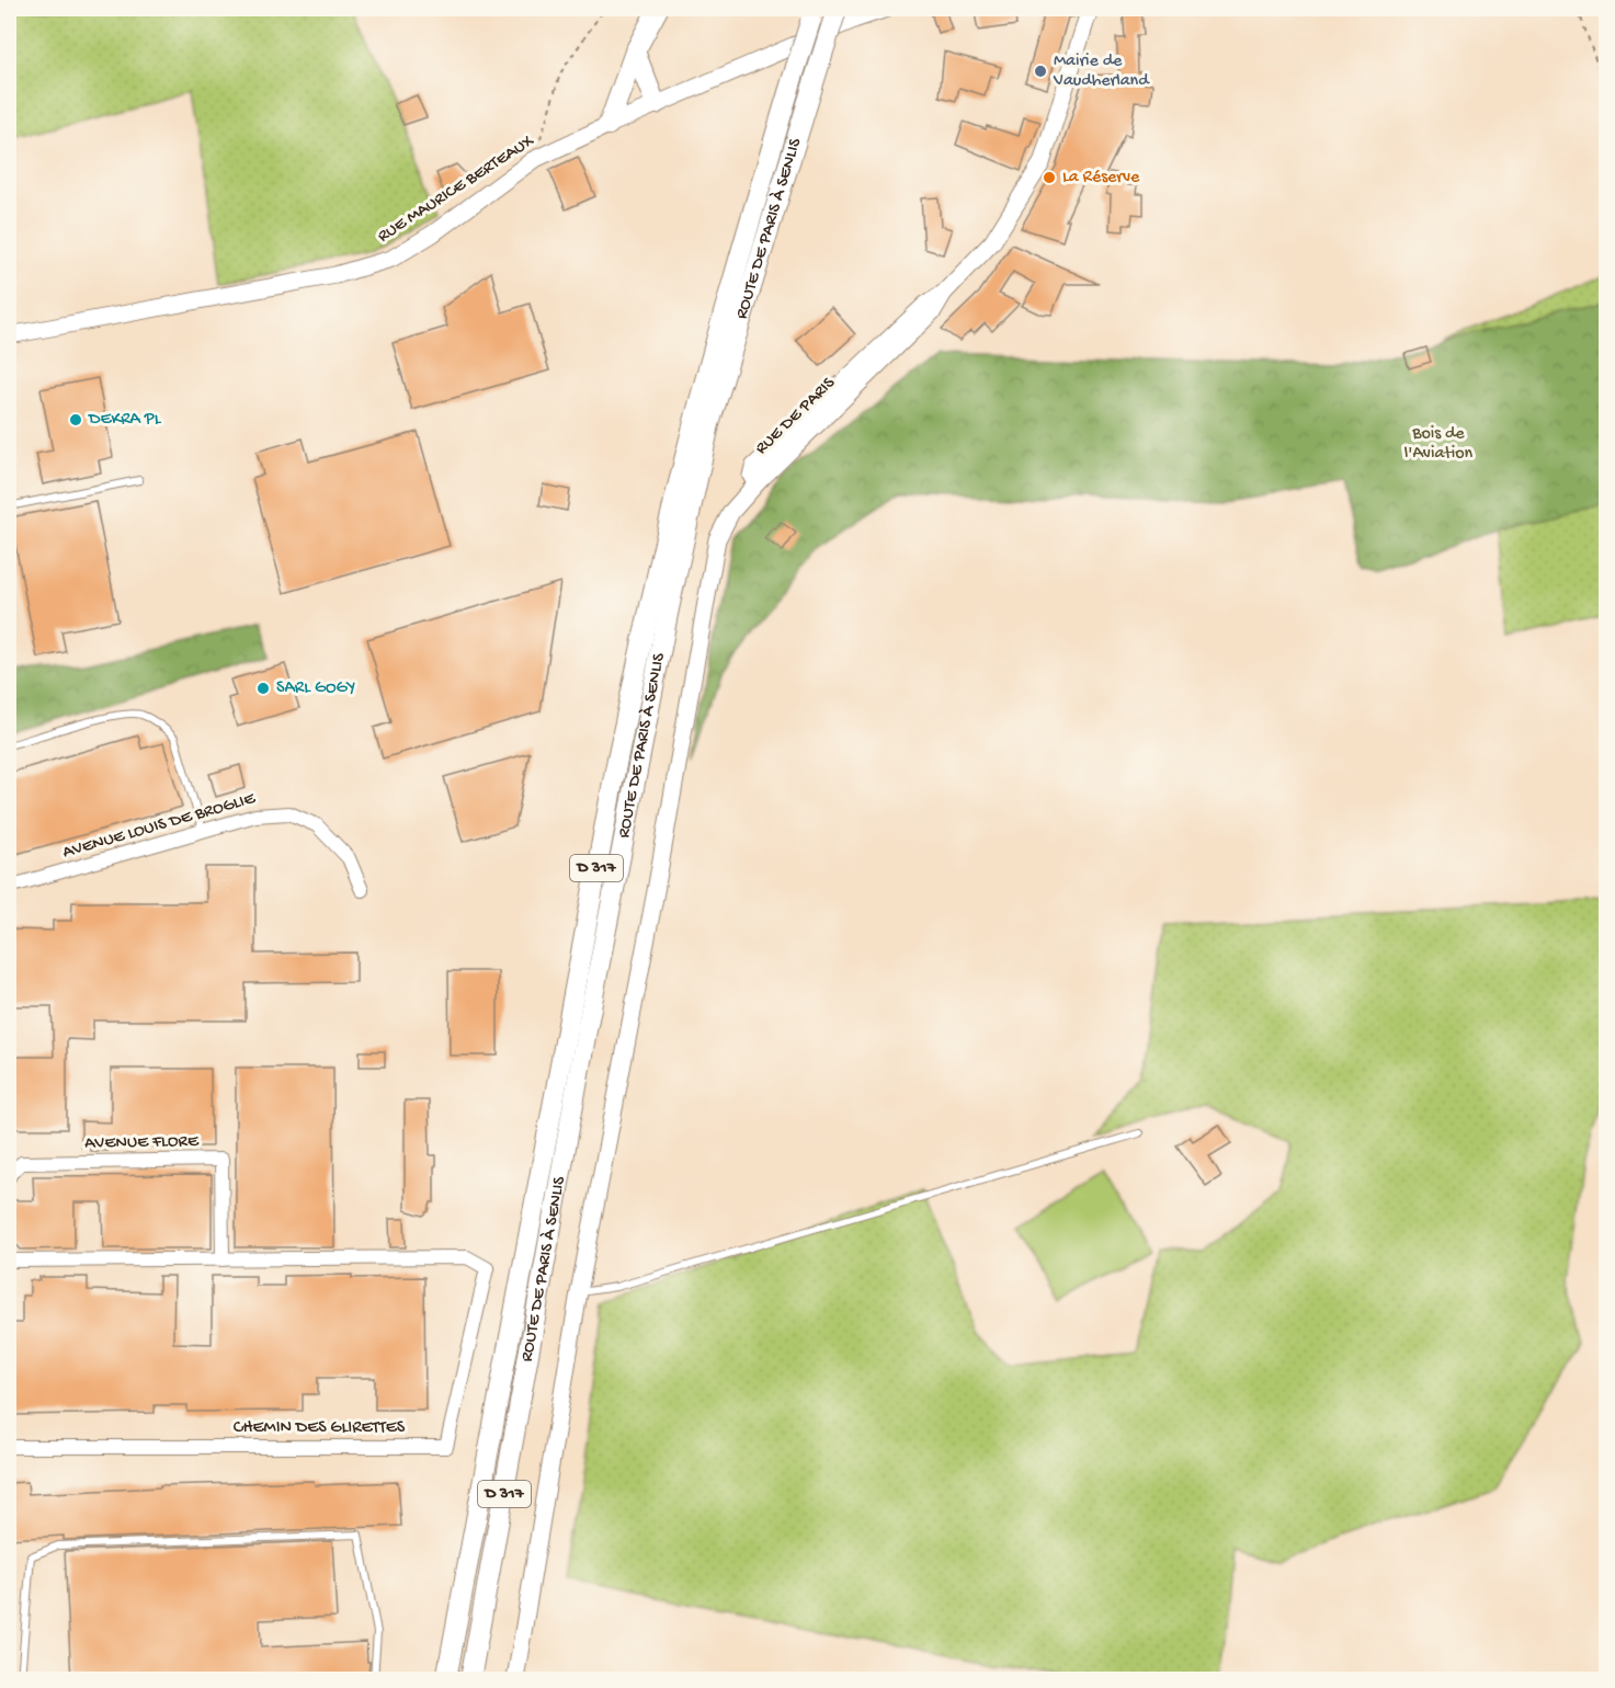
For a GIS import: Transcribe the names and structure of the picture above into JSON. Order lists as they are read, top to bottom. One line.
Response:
{"streets":{"main road":["ROUTE DE PARIS À SENLIS","D 317"],"street":["RUE MAURICE BERTEAUX","RUE DE PARIS","AVENUE LOUIS DE BROGLIE","AVENUE FLORE","CHEMIN DES GLIRETTES"]},"crossings":[["RUE MAURICE BERTEAUX","ROUTE DE PARIS À SENLIS"],["AVENUE FLORE","CHEMIN DES GLIRETTES"]],"parks":["Bois de l'Aviation"],"places":["Mairie de Vaudherland","La Réserve","DEKRA PL","SARL GOGY"]}
